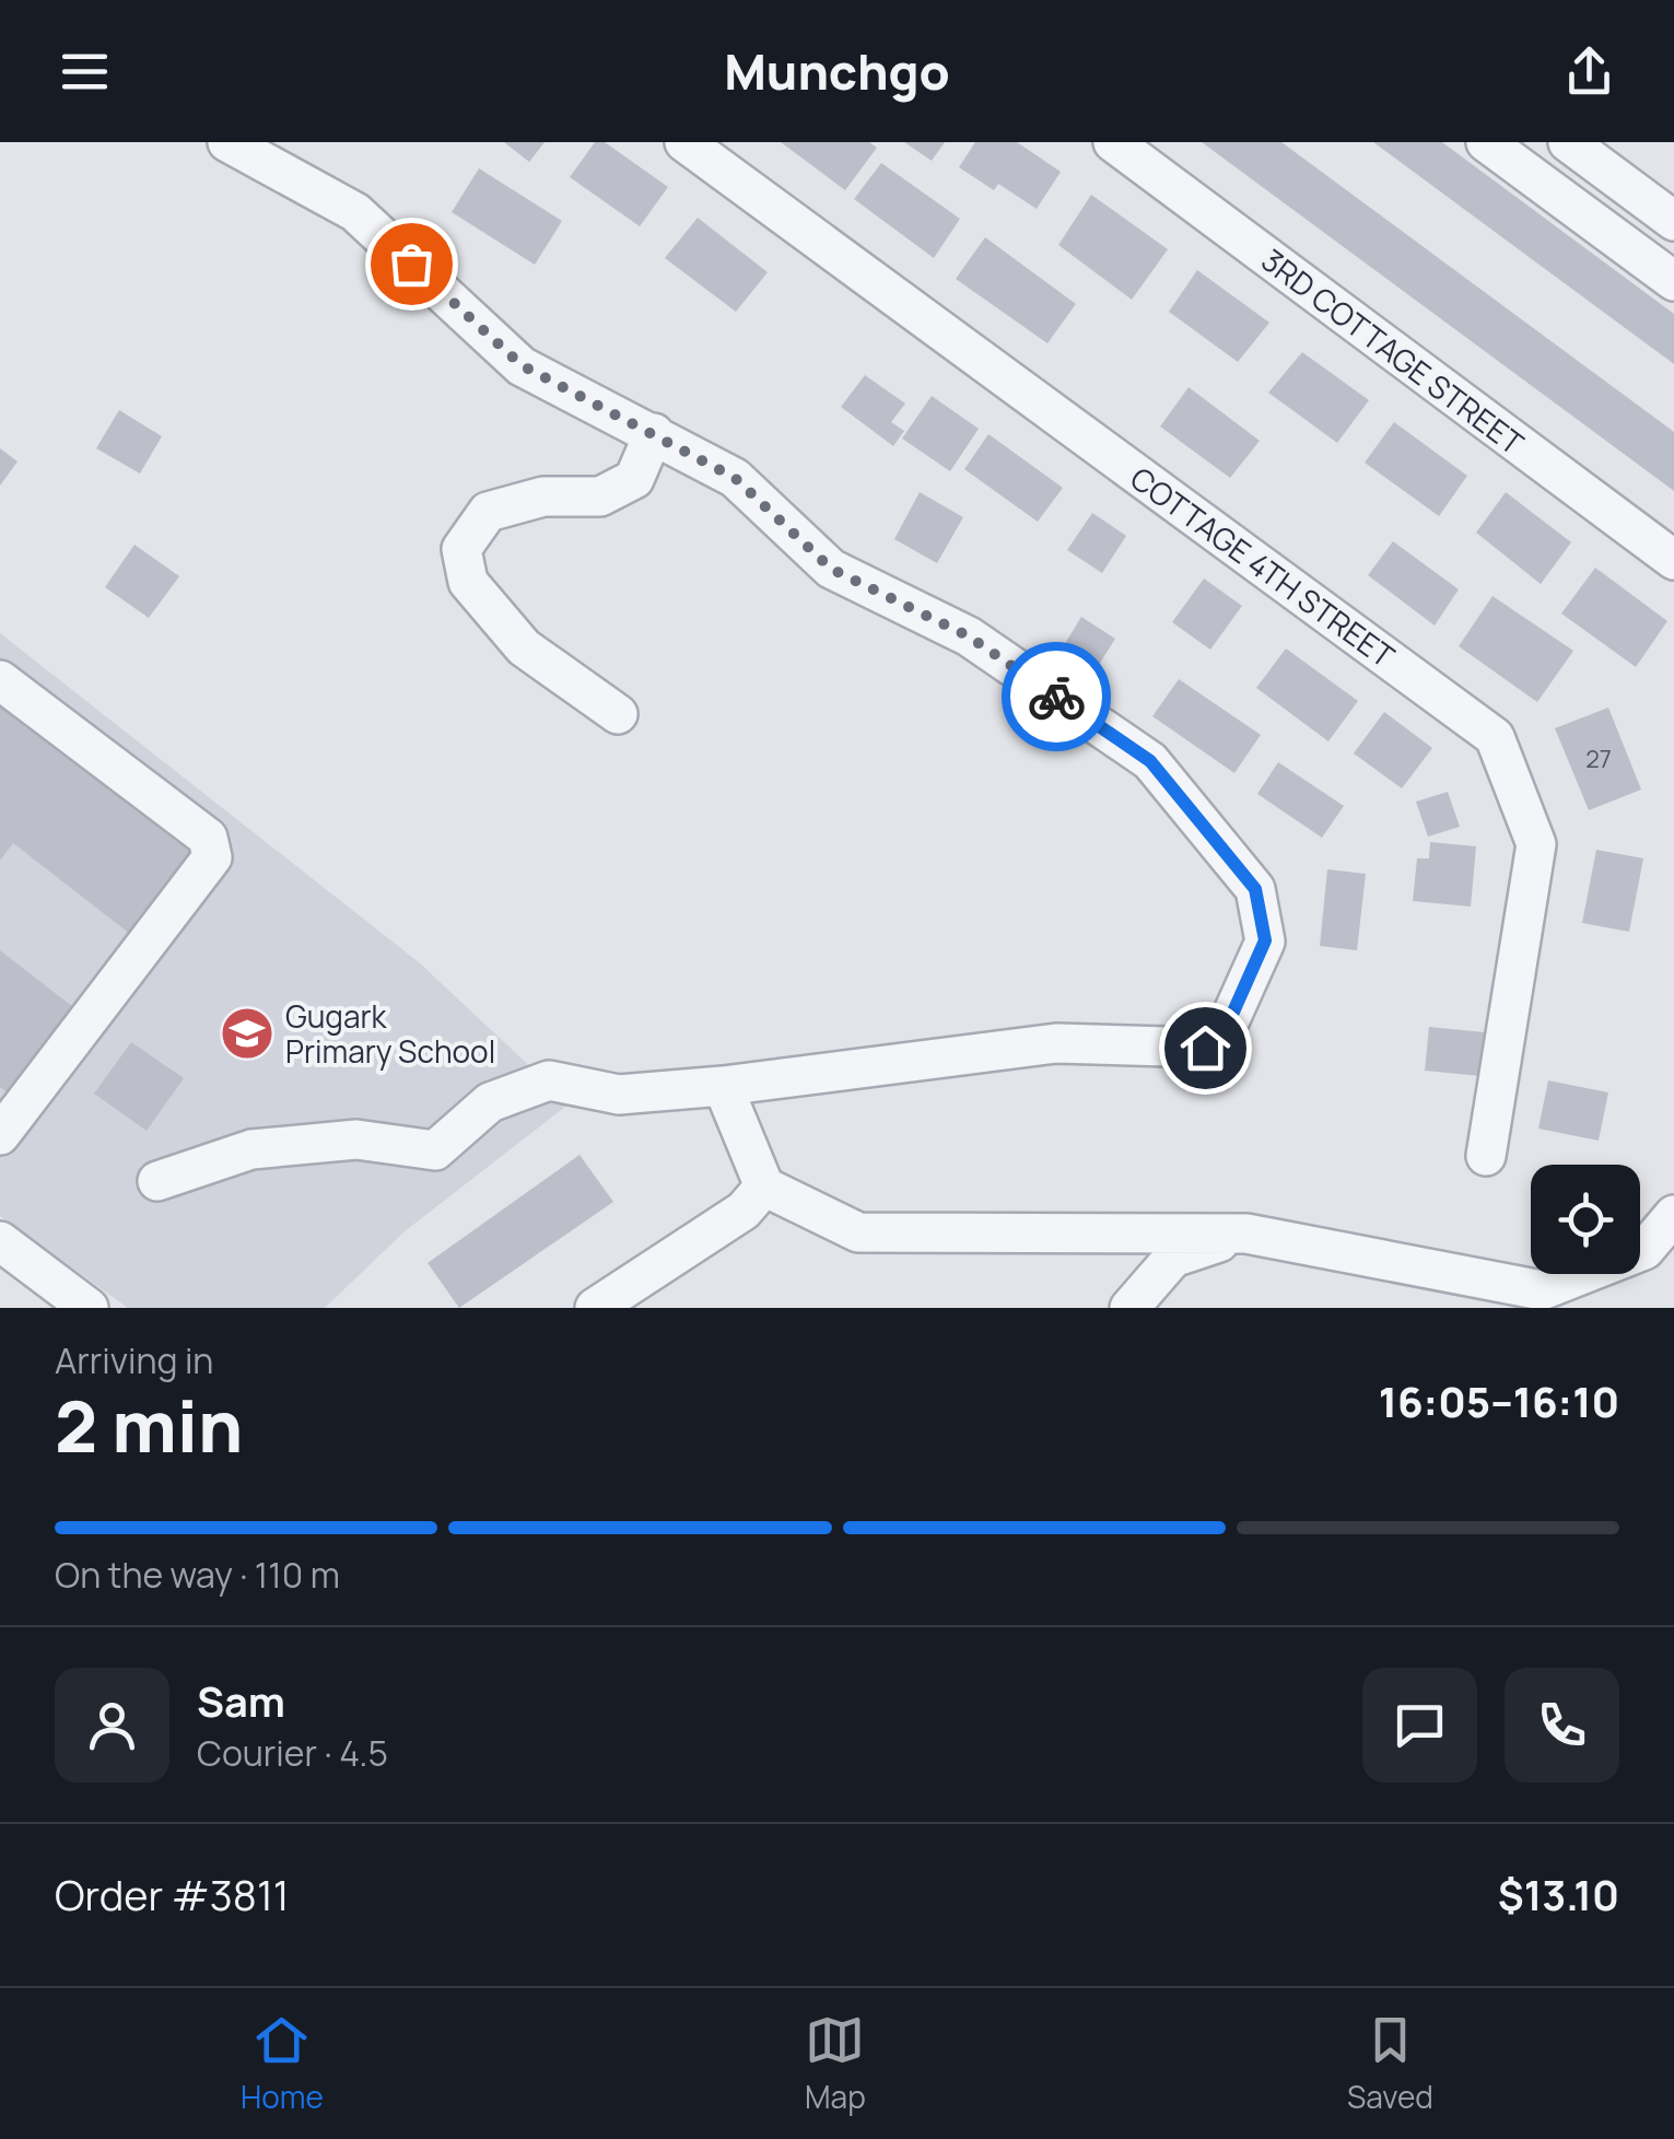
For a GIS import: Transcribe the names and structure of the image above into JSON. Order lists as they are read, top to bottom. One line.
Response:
{"streets":{"street":["3RD COTTAGE STREET","СOTTAGE 4TH STREET"]},"places":{"school or university":["Gugark Primary School"]},"house_numbers":["27"],"page":{"header":"Munchgo","heading":["2 min","Arriving in","16:05–16:10"],"panel":["Sam","Courier · 4.5","Order #3811","$13.10"],"bar":"On the way · 110 m","tabs":["Home","Map","Saved"]}}
